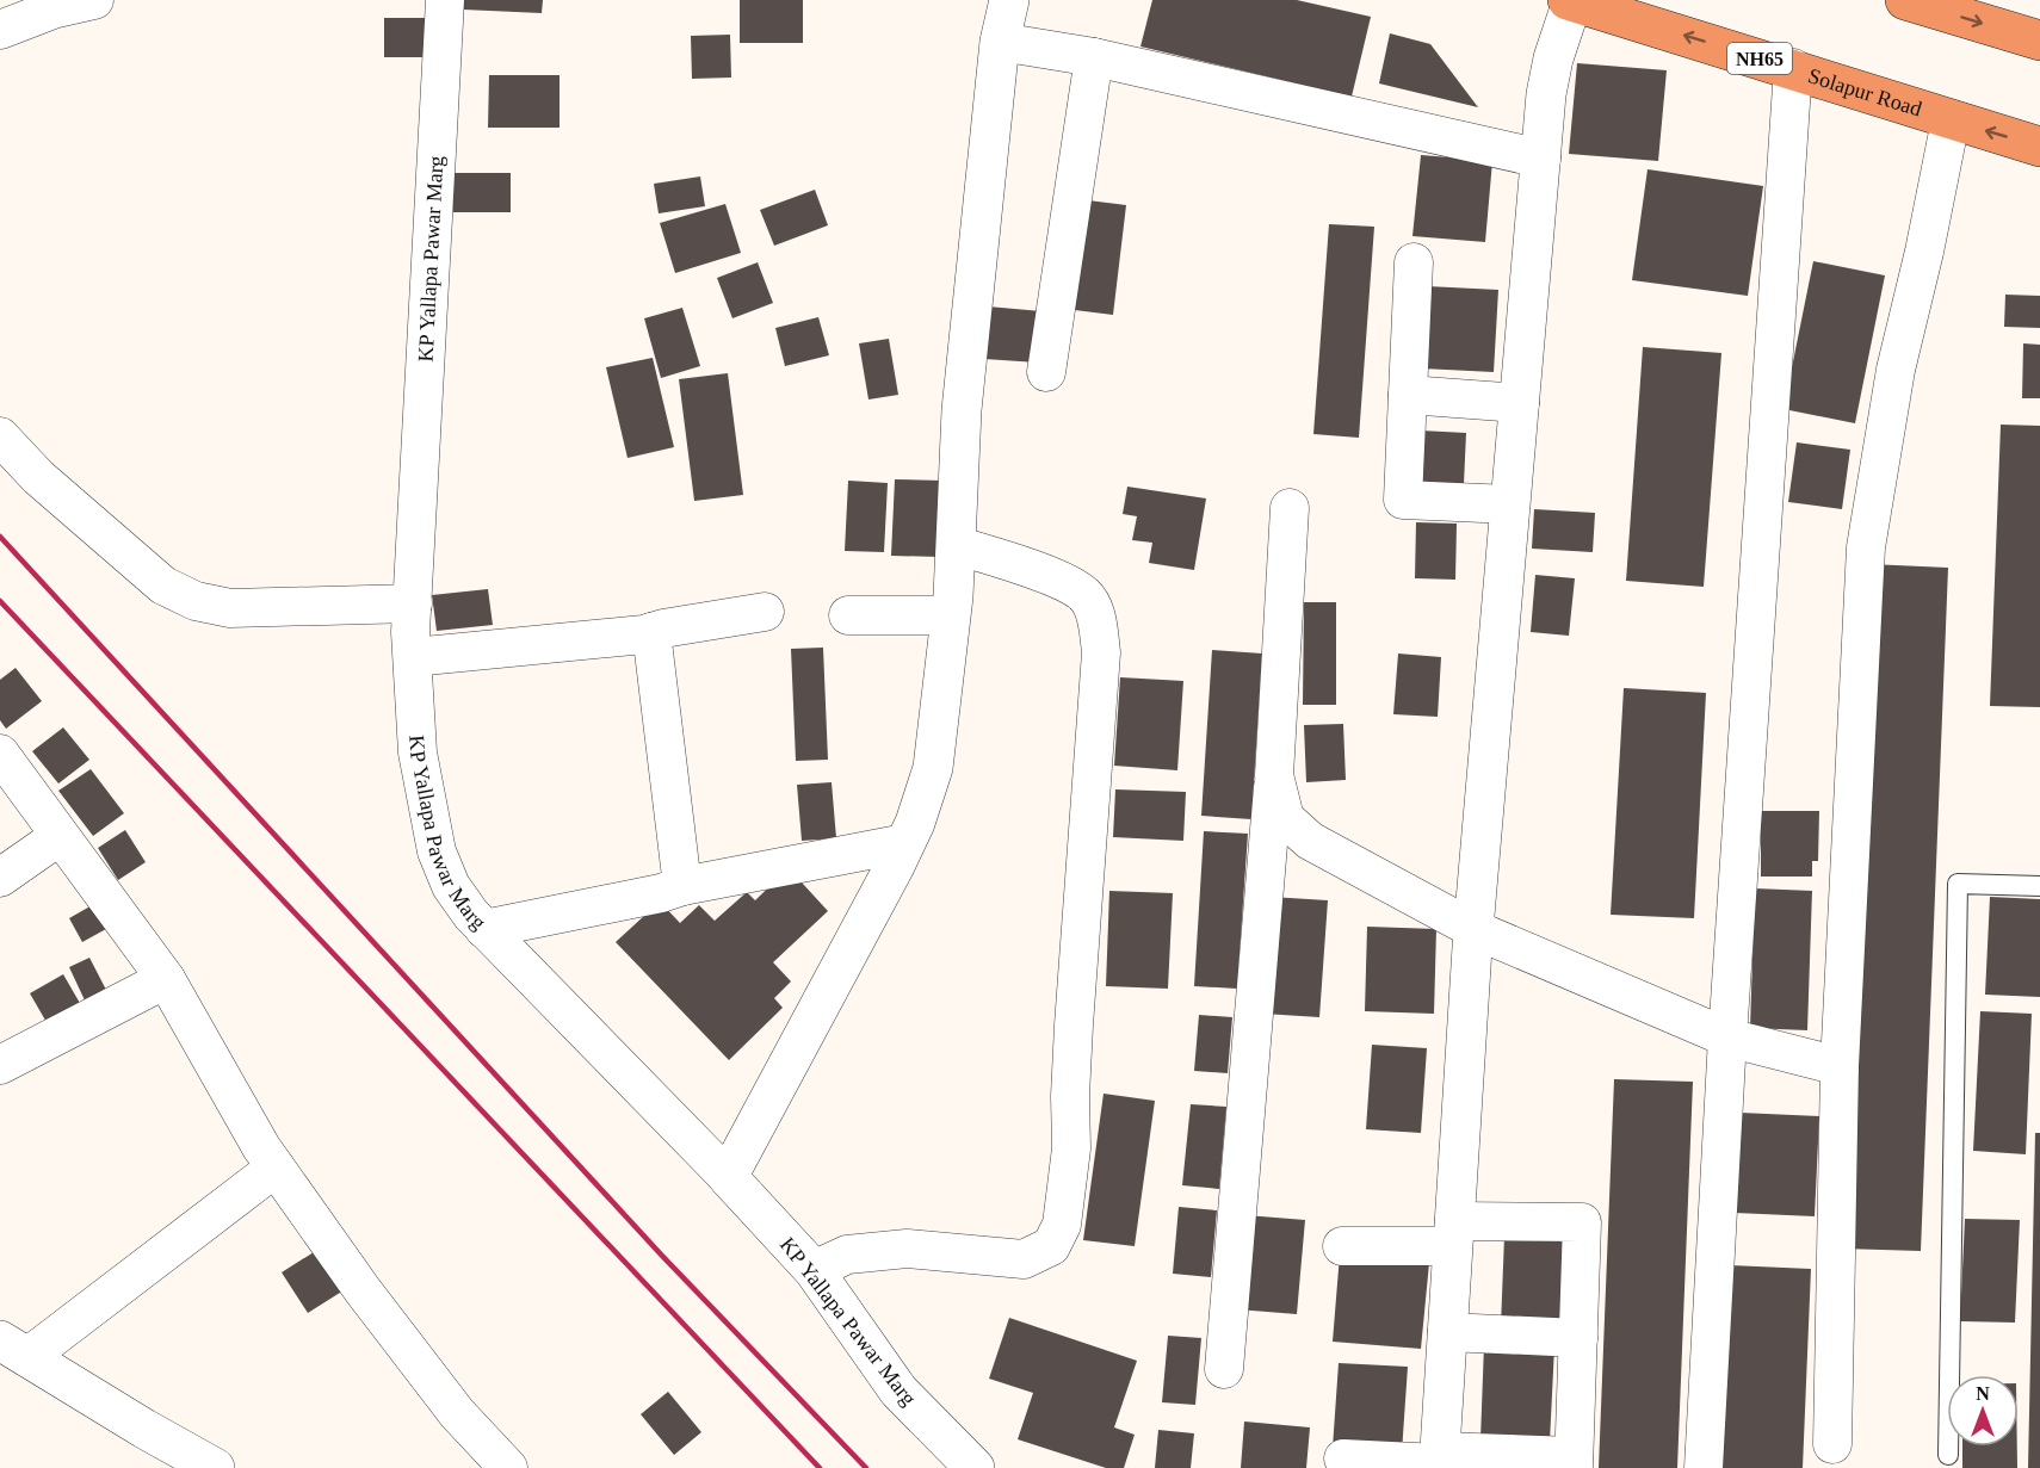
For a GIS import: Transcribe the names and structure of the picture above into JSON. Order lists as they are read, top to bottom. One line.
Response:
{"streets":{"highway":["NH65","Solapur Road"],"street":["KP Yallapa Pawar Marg"]},"one_way":["Solapur Road"],"north":"top"}
